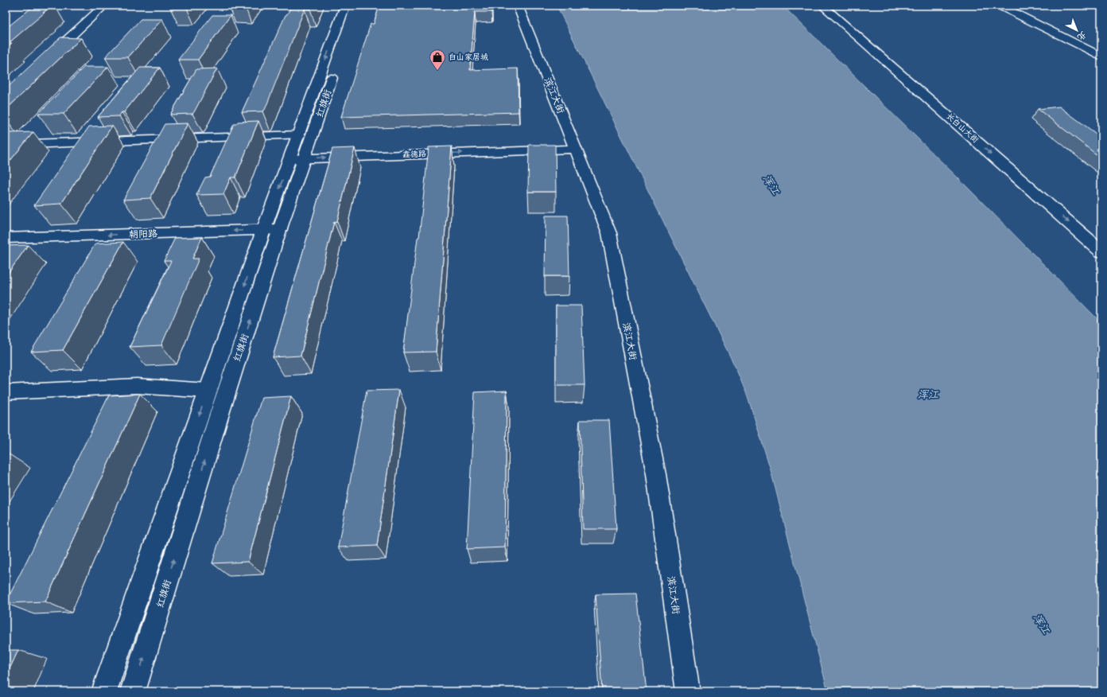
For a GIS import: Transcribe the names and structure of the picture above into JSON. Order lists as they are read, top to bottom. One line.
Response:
{"streets":{"main road":["红旗街","长白山大街"],"street":["滨江大街","鑫德路","朝阳路"]},"crossings":[["滨江大街","鑫德路"],["红旗街","鑫德路"],["红旗街","朝阳路"]],"water":["浑江"],"places":{"shop":["白山家居城"]},"north":"bottom right"}
